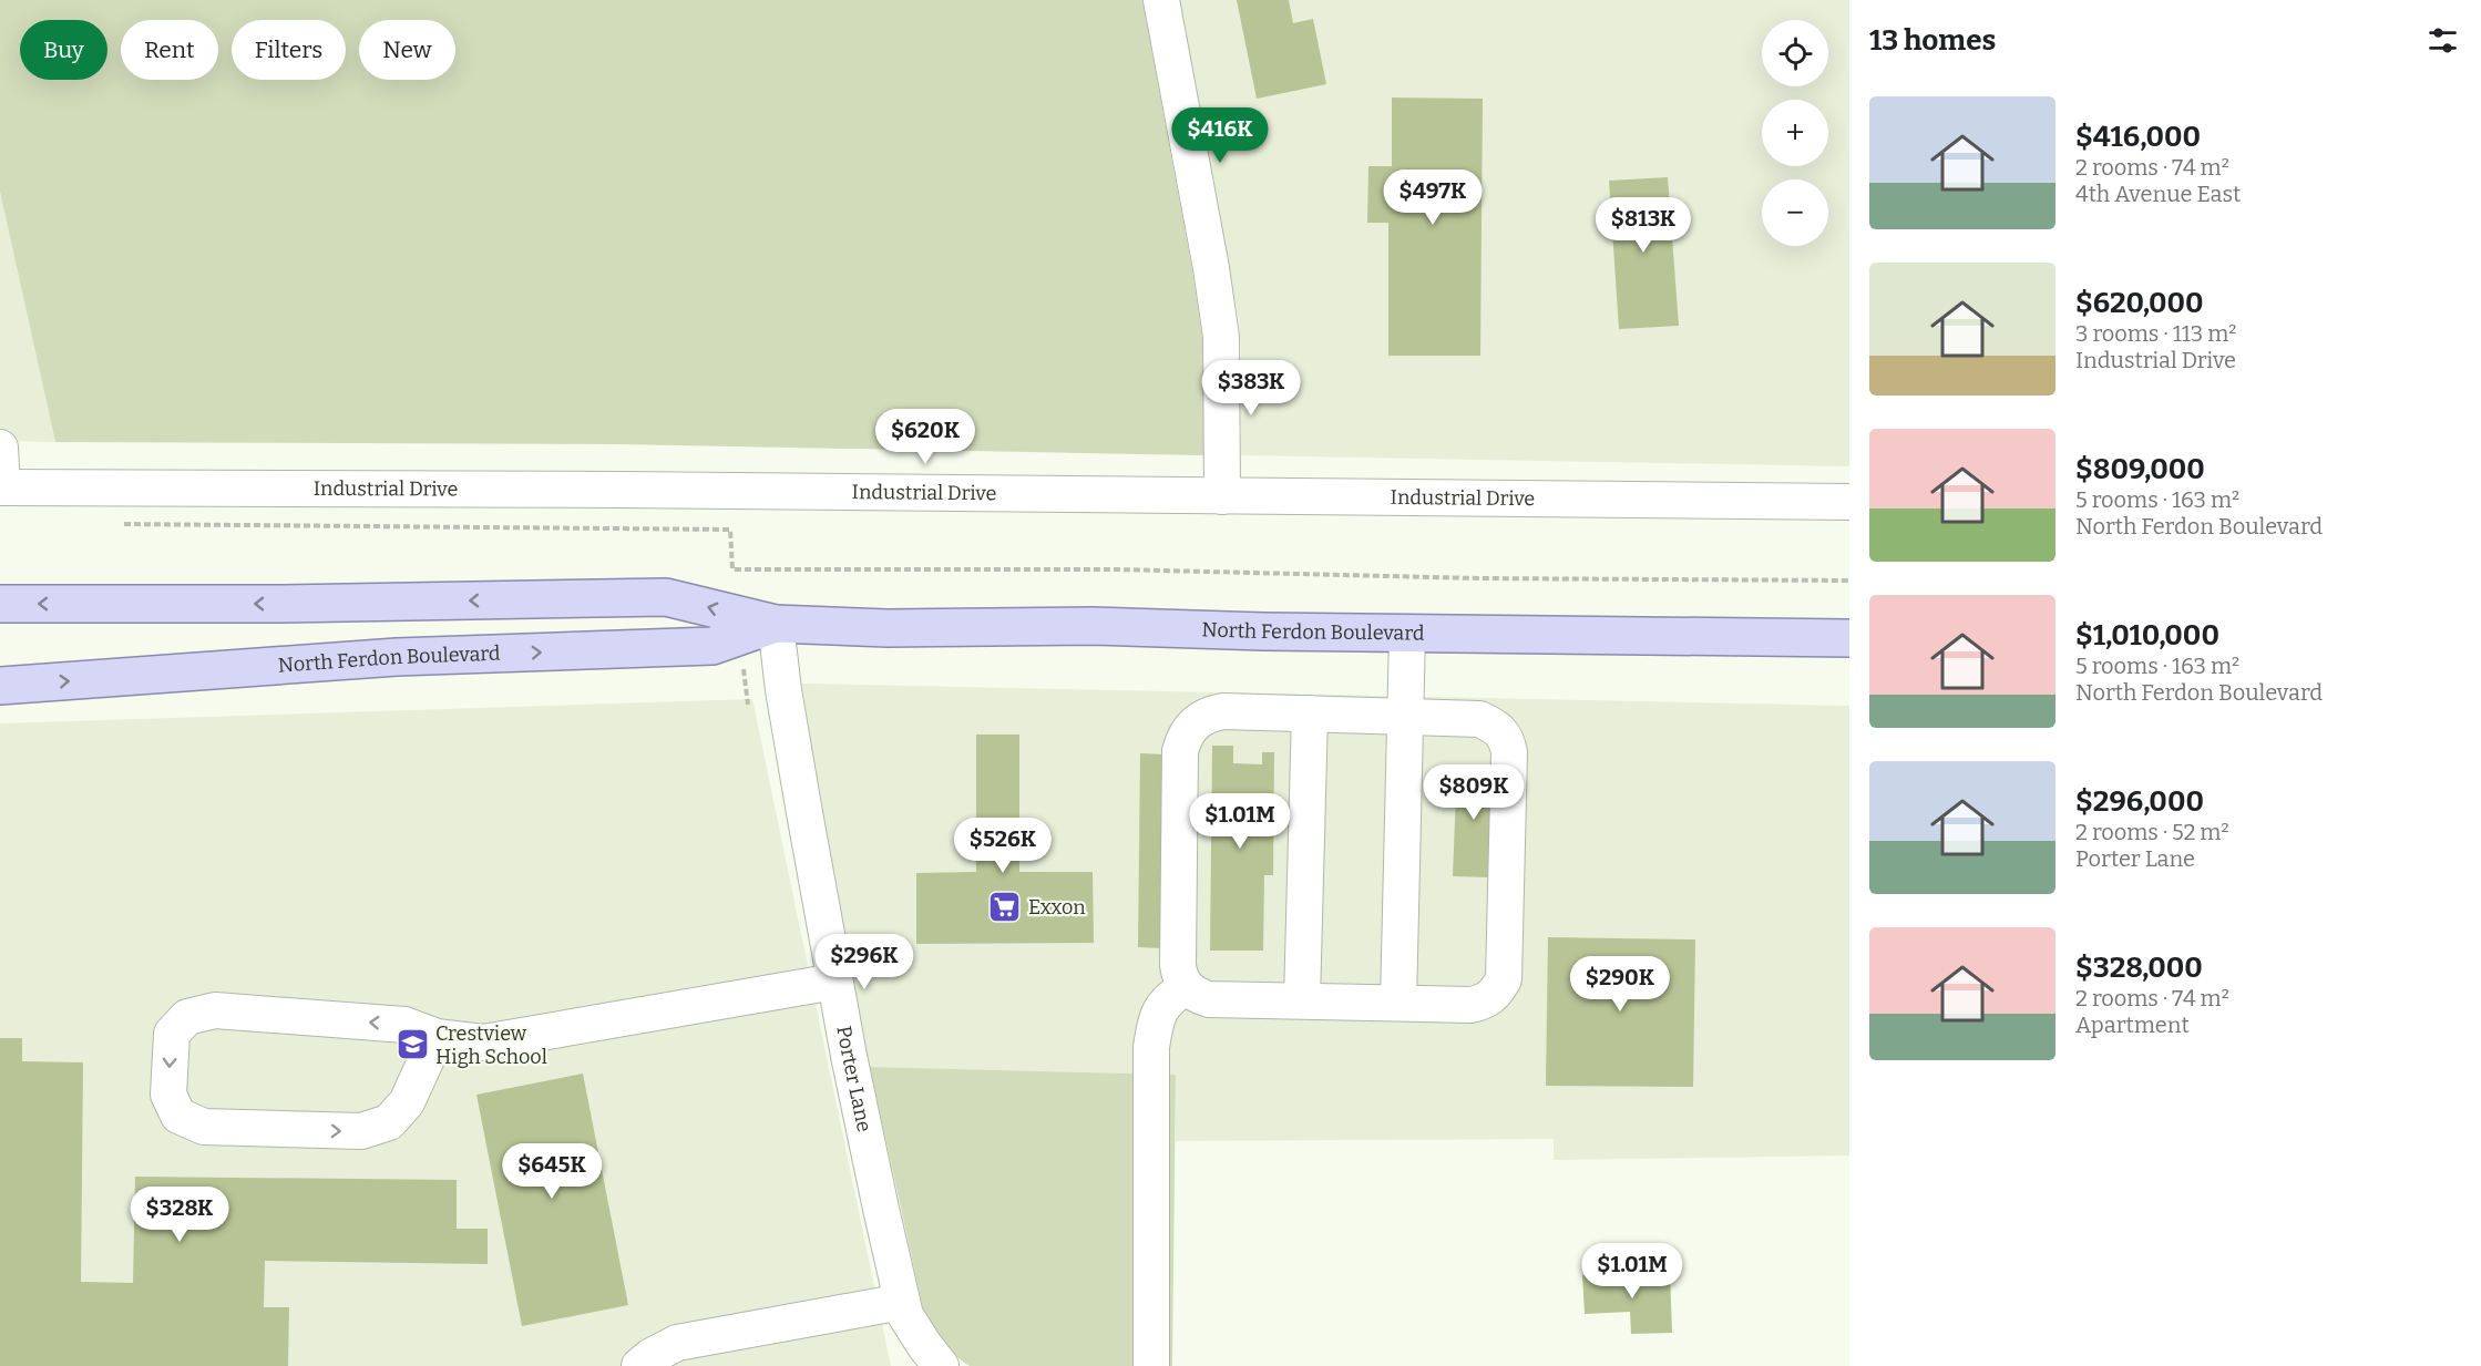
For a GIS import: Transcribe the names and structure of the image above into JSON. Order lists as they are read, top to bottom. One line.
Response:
{"streets":{"main road":["North Ferdon Boulevard"],"street":["Industrial Drive","Porter Lane"]},"crossings":[["North Ferdon Boulevard","Porter Lane"]],"places":{"supermarket":["Exxon"],"school or university":["Crestview High School"]},"page":{"heading":"13 homes","map_buttons":["+","−"],"chip":["Buy","Rent","Filters","New"],"list":[{"name":"$416,000","note":"2 rooms · 74 m² · 4th Avenue East"},{"name":"$620,000","note":"3 rooms · 113 m² · Industrial Drive"},{"name":"$809,000","note":"5 rooms · 163 m² · North Ferdon Boulevard"},{"name":"$1,010,000","note":"5 rooms · 163 m² · North Ferdon Boulevard"},{"name":"$296,000","note":"2 rooms · 52 m² · Porter Lane"},{"name":"$328,000","note":"2 rooms · 74 m² · Apartment"}],"price":["$416K","$497K","$813K","$383K","$620K","$809K","$1.01M","$526K","$296K","$290K","$645K","$328K","$1.01M"]}}
